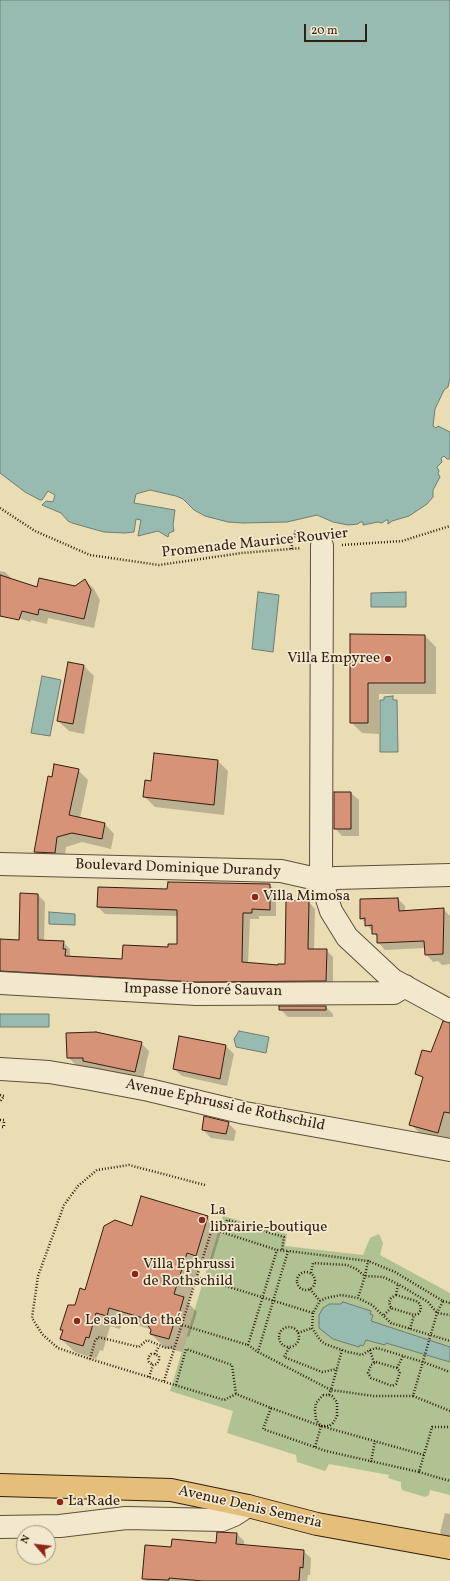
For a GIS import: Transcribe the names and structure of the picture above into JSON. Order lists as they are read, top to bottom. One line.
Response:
{"streets":{"main road":["Avenue Denis Semeria"],"street":["Boulevard Dominique Durandy","Impasse Honoré Sauvan","Avenue Ephrussi de Rothschild"],"path":["Promenade Maurice Rouvier"]},"places":["Villa Empyree","Villa Mimosa","La librairie-boutique","Villa Ephrussi de Rothschild","Le salon de thé","La Rade"],"scale_bar":"20 m","north":"top left"}
